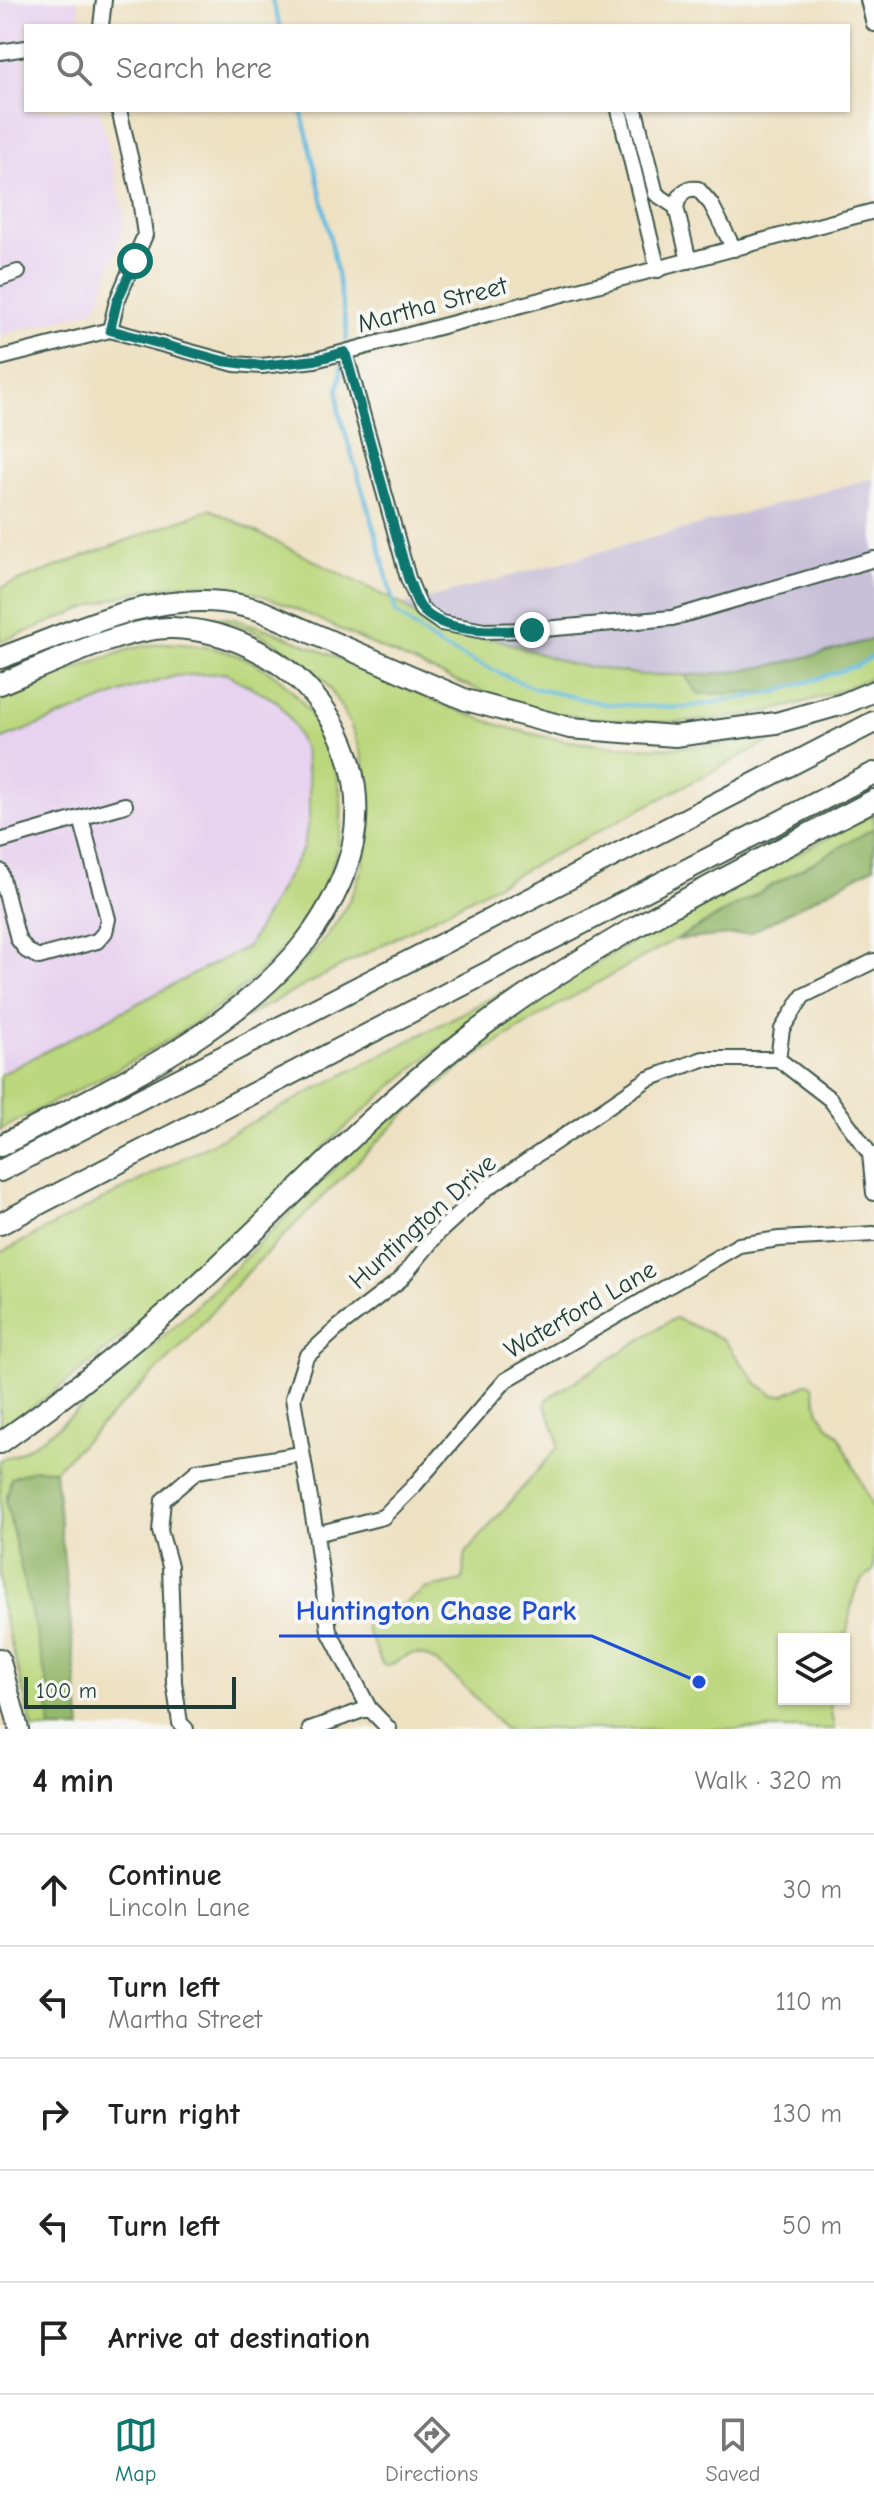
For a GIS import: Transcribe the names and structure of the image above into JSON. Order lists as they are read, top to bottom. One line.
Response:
{"streets":{"street":["Martha Street","Huntington Drive","Waterford Lane"]},"crossings":[["Huntington Drive","Waterford Lane"]],"places":["Huntington Chase Park"],"scale_bar":"100 m","page":{"search":"Search here","scale":"100 m","heading":["4 min","Walk · 320 m"],"list":[["Continue","Lincoln Lane","30 m"],["Turn left","Martha Street","110 m"],["Turn right","130 m"],["Turn left","50 m"],"Arrive at destination"],"nav":["Map","Directions","Saved"]}}
